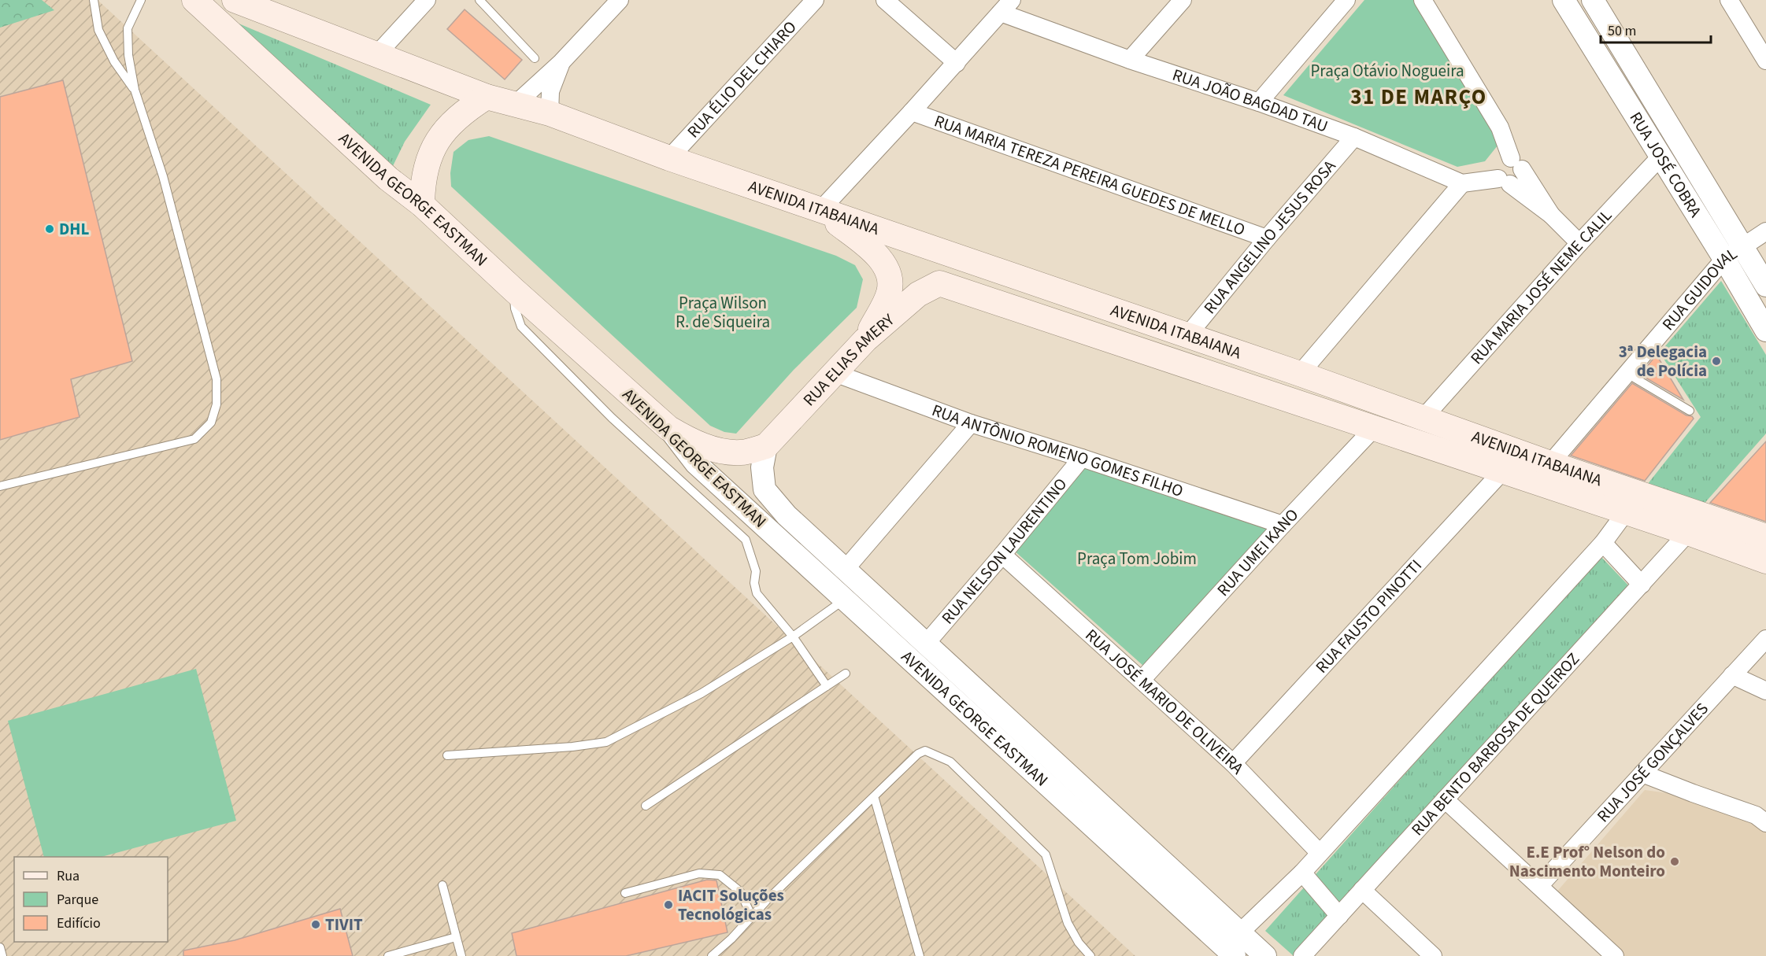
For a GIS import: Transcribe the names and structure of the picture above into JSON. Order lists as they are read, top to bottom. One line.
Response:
{"streets":{"main road":["AVENIDA GEORGE EASTMAN","AVENIDA ITABAIANA","RUA ELIAS AMERY"],"street":["RUA ÉLIO DEL CHIARO","RUA JOÃO BAGDAD TAU","RUA JOSÉ COBRA","RUA MARIA TEREZA PEREIRA GUEDES DE MELLO","RUA ANGELINO JESUS ROSA","RUA MARIA JOSÉ NEME CALIL","RUA GUIDOVAL","RUA ANTÔNIO ROMENO GOMES FILHO","RUA NELSON LAURENTINO","RUA UMEI KANO","RUA FAUSTO PINOTTI","RUA JOSÉ MARIO DE OLIVEIRA","RUA BENTO BARBOSA DE QUEIROZ","RUA JOSÉ GONÇALVES"]},"crossings":[["RUA ÉLIO DEL CHIARO","AVENIDA ITABAIANA"],["RUA JOÃO BAGDAD TAU","RUA ANGELINO JESUS ROSA"],["RUA JOSÉ COBRA","RUA MARIA JOSÉ NEME CALIL"],["RUA JOSÉ COBRA","RUA GUIDOVAL"],["RUA MARIA TEREZA PEREIRA GUEDES DE MELLO","RUA ANGELINO JESUS ROSA"],["AVENIDA GEORGE EASTMAN","RUA ELIAS AMERY"],["AVENIDA GEORGE EASTMAN","RUA NELSON LAURENTINO"],["AVENIDA ITABAIANA","RUA ANGELINO JESUS ROSA"],["AVENIDA ITABAIANA","RUA MARIA JOSÉ NEME CALIL"],["AVENIDA ITABAIANA","RUA GUIDOVAL"],["AVENIDA ITABAIANA","RUA ELIAS AMERY"],["AVENIDA ITABAIANA","RUA UMEI KANO"],["AVENIDA ITABAIANA","RUA FAUSTO PINOTTI"],["AVENIDA ITABAIANA","RUA BENTO BARBOSA DE QUEIROZ"],["RUA ELIAS AMERY","RUA ANTÔNIO ROMENO GOMES FILHO"],["RUA ANTÔNIO ROMENO GOMES FILHO","RUA NELSON LAURENTINO"],["RUA ANTÔNIO ROMENO GOMES FILHO","RUA UMEI KANO"],["RUA NELSON LAURENTINO","RUA JOSÉ MARIO DE OLIVEIRA"],["RUA UMEI KANO","RUA JOSÉ MARIO DE OLIVEIRA"],["RUA FAUSTO PINOTTI","RUA JOSÉ MARIO DE OLIVEIRA"]],"districts":["31 DE MARÇO"],"parks":["Praça Otávio Nogueira","Praça Wilson R. de Siqueira","Praça Tom Jobim"],"places":["DHL","3ª Delegacia de Polícia","E.E Prof° Nelson do Nascimento Monteiro","IACIT Soluções Tecnológicas","TIVIT"],"legend":["Rua","Parque","Edifício"],"scale_bar":"50 m"}
